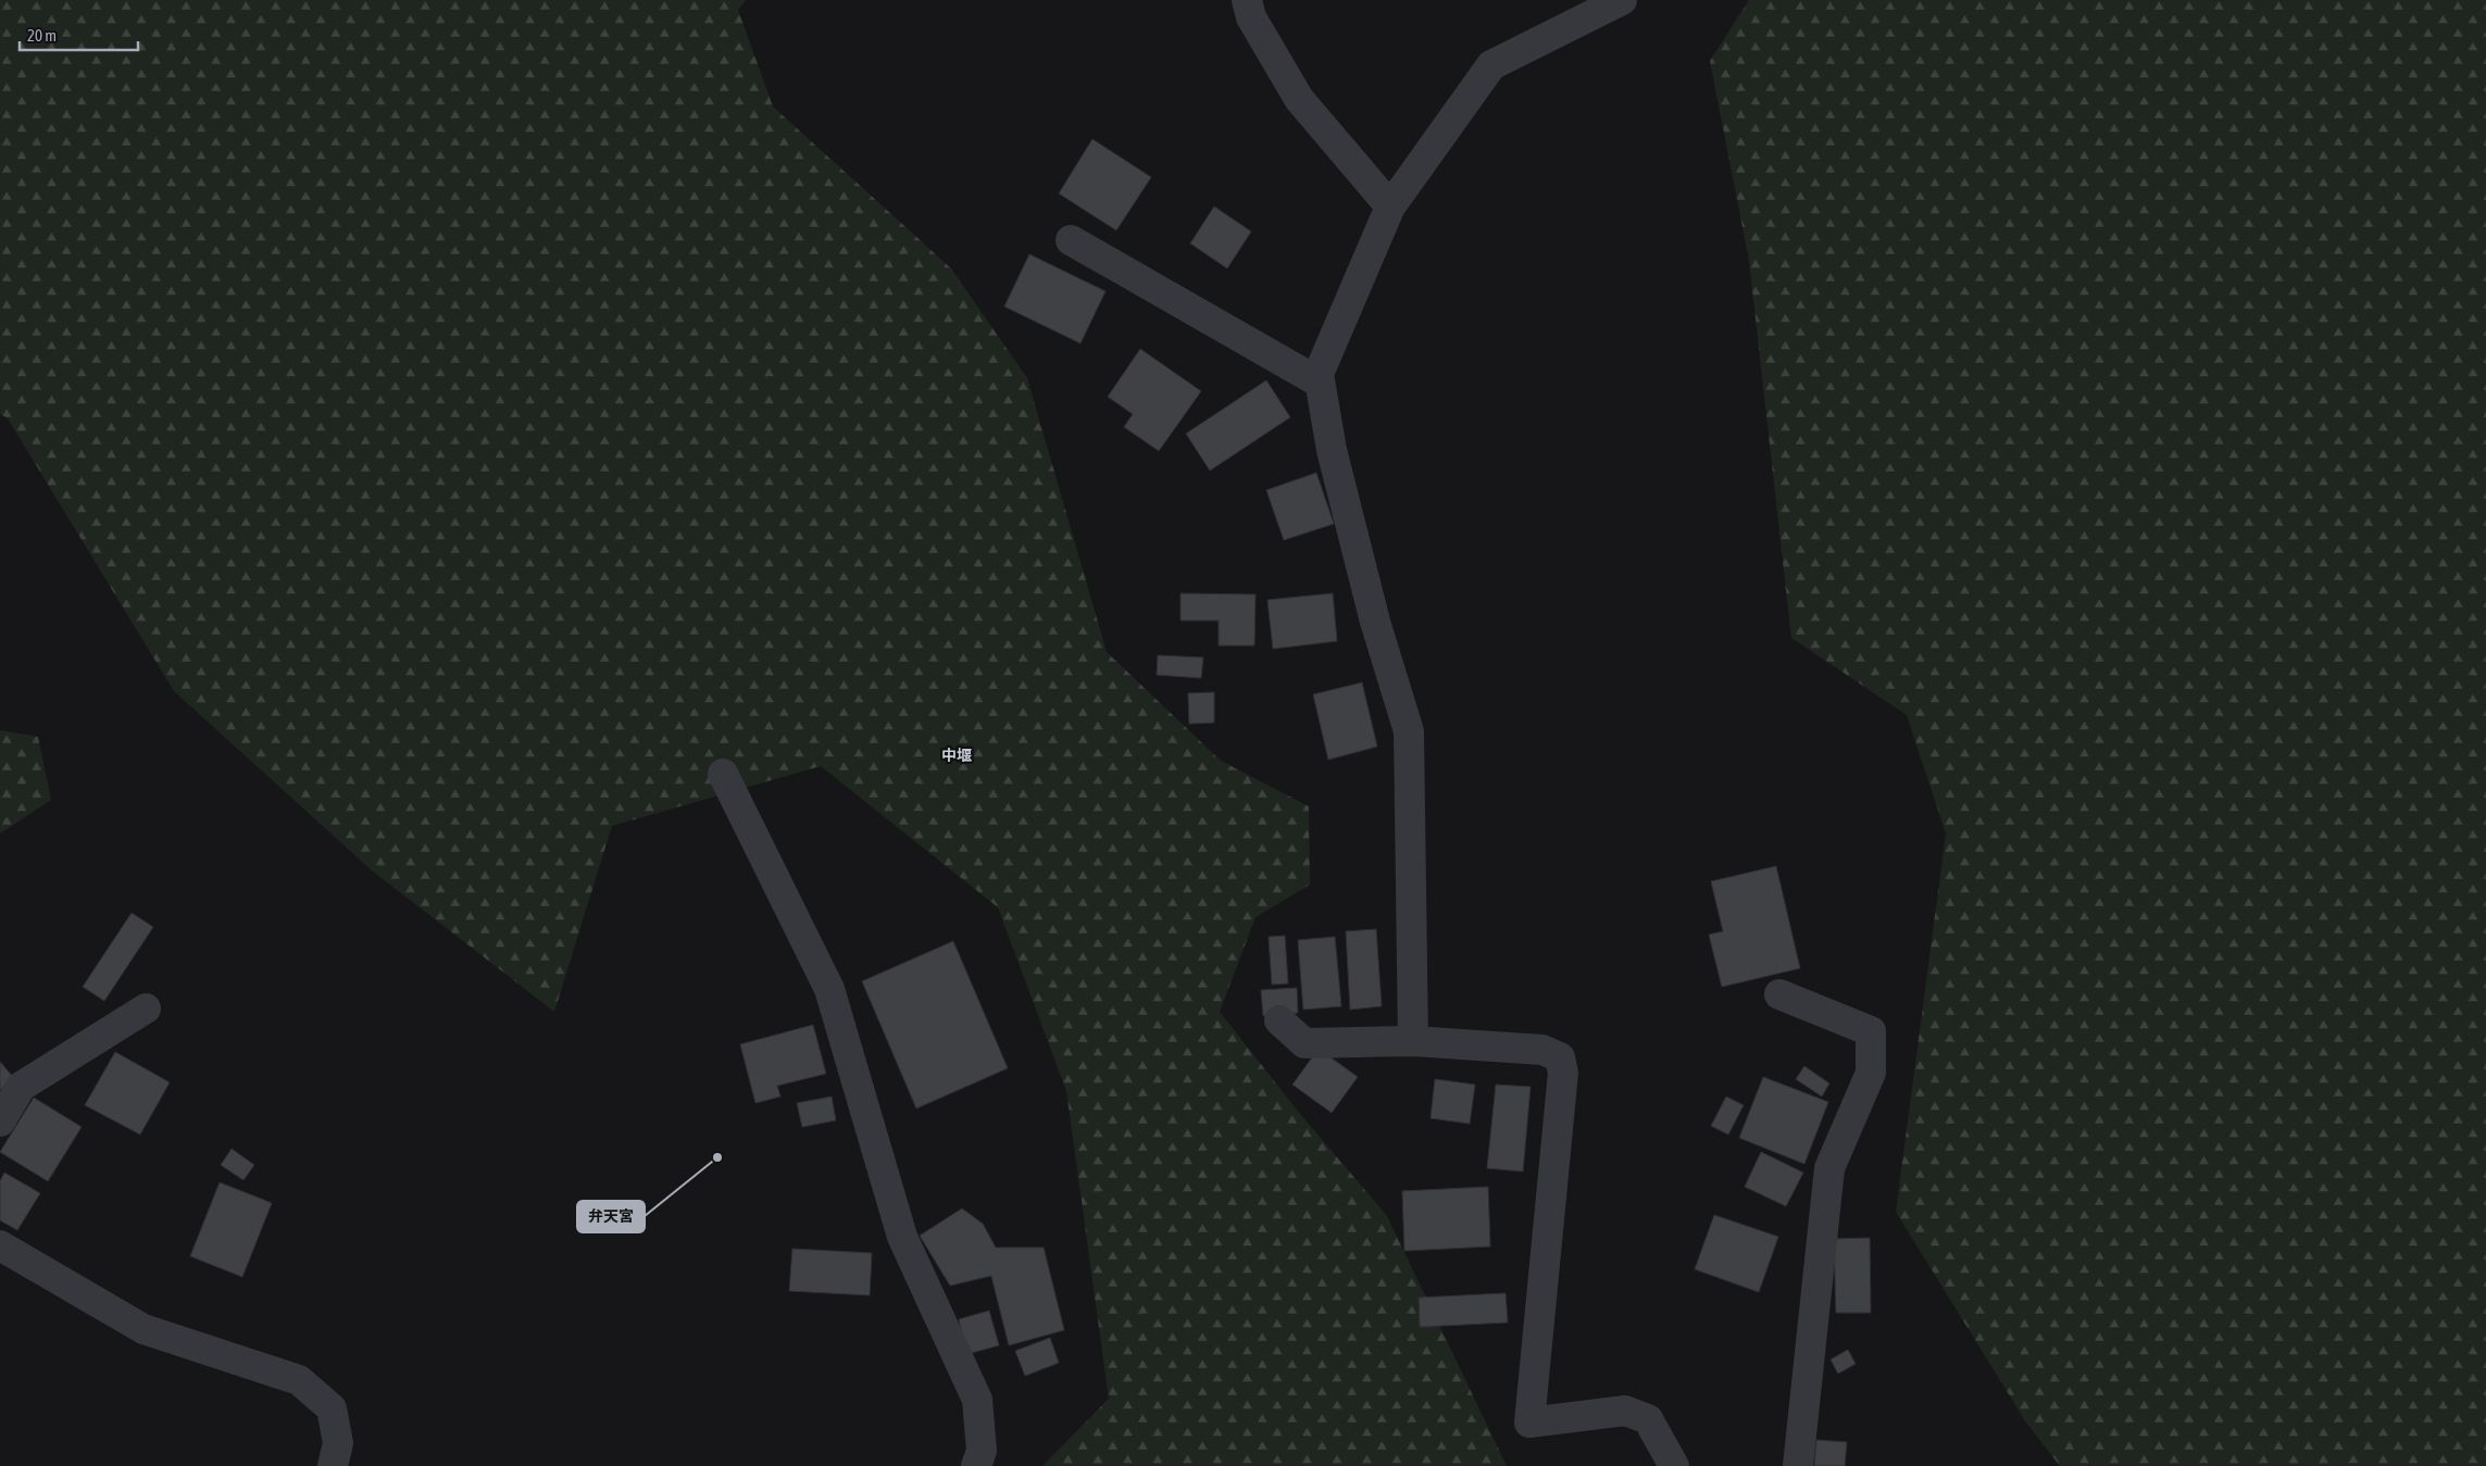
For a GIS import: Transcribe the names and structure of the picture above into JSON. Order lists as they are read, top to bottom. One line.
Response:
{"districts":["中堰"],"places":["弁天宮"],"scale_bar":"20 m"}
